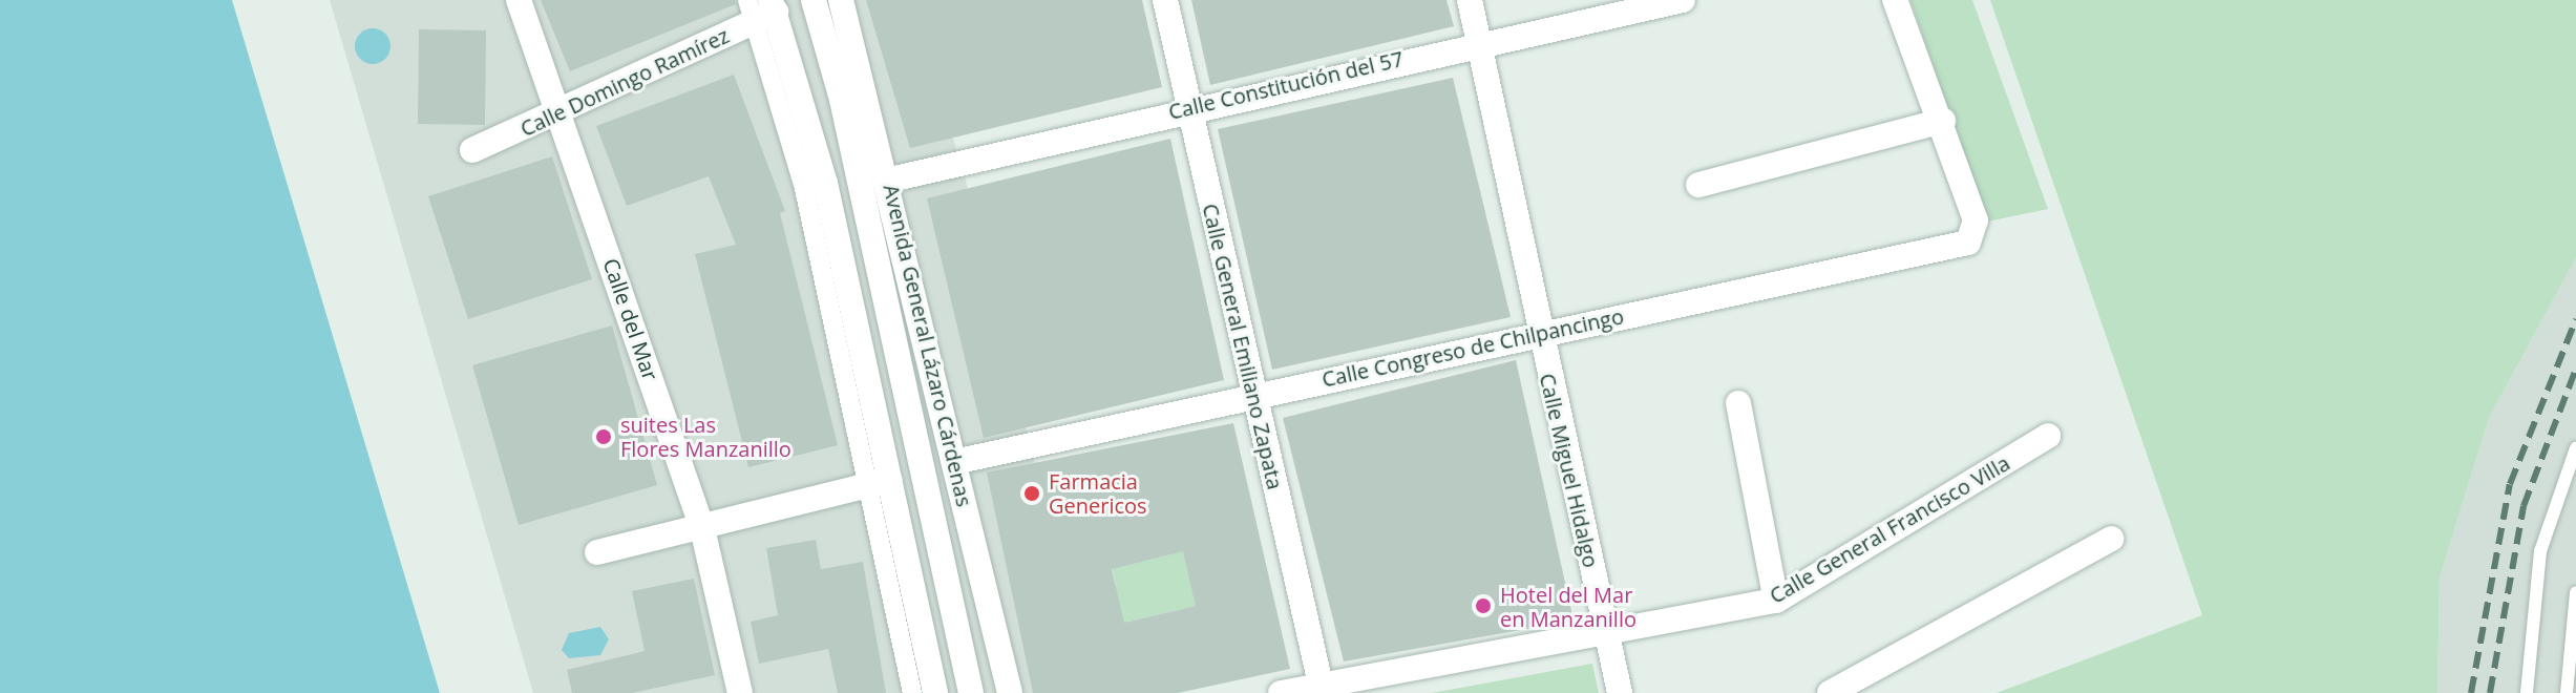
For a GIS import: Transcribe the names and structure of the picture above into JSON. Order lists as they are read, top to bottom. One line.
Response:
{"streets":{"street":["Calle Domingo Ramírez","Calle Constitución del 57","Calle del Mar","Avenida General Lázaro Cárdenas","Calle General Emiliano Zapata","Calle Congreso de Chilpancingo","Calle Miguel Hidalgo","Calle General Francisco Villa"]},"crossings":[["Calle Domingo Ramírez","Calle del Mar"],["Calle Constitución del 57","Avenida General Lázaro Cárdenas"],["Calle Constitución del 57","Calle General Emiliano Zapata"],["Calle Constitución del 57","Calle Miguel Hidalgo"],["Avenida General Lázaro Cárdenas","Calle Congreso de Chilpancingo"],["Calle General Emiliano Zapata","Calle Congreso de Chilpancingo"],["Calle General Emiliano Zapata","Calle General Francisco Villa"],["Calle Congreso de Chilpancingo","Calle Miguel Hidalgo"],["Calle Miguel Hidalgo","Calle General Francisco Villa"]],"places":["suites Las Flores Manzanillo","Farmacia Genericos","Hotel del Mar en Manzanillo"]}
